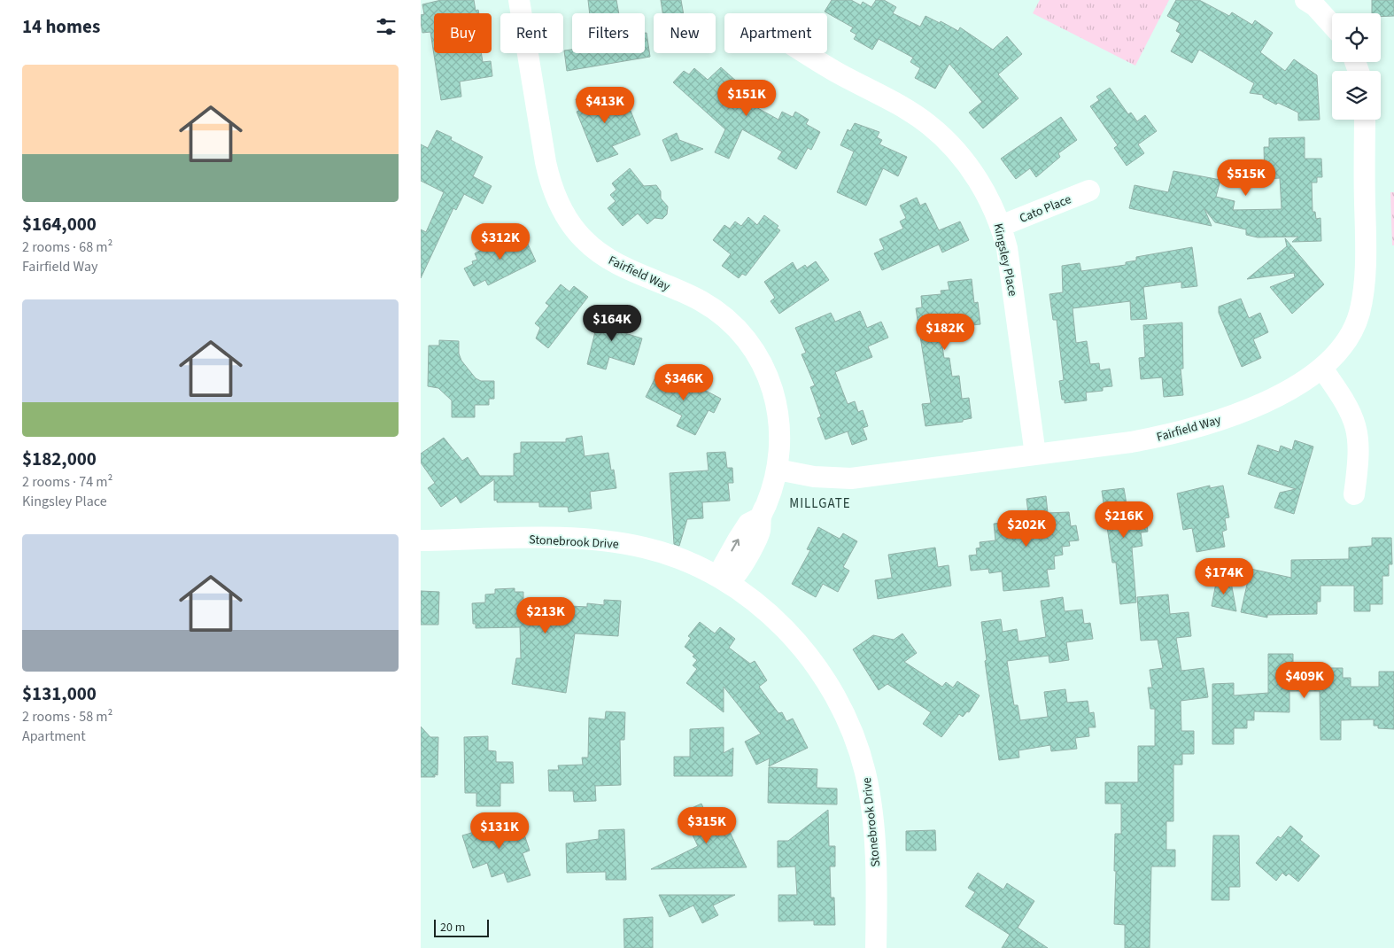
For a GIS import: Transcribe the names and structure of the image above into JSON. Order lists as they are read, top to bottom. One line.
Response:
{"streets":{"street":["Cato Place","Kingsley Place","Fairfield Way","Stonebrook Drive"]},"crossings":[["Cato Place","Kingsley Place"],["Kingsley Place","Fairfield Way"],["Fairfield Way","Stonebrook Drive"]],"districts":["MILLGATE"],"scale_bar":"20 m","page":{"heading":"14 homes","chip":["Buy","Rent","Filters","New","Apartment"],"list":[{"name":"$164,000","note":"2 rooms · 68 m² · Fairfield Way"},{"name":"$182,000","note":"2 rooms · 74 m² · Kingsley Place"},{"name":"$131,000","note":"2 rooms · 58 m² · Apartment"}],"price":["$151K","$413K","$515K","$312K","$164K","$182K","$346K","$216K","$202K","$174K","$213K","$409K","$315K","$131K"],"scale":"20 m"}}
